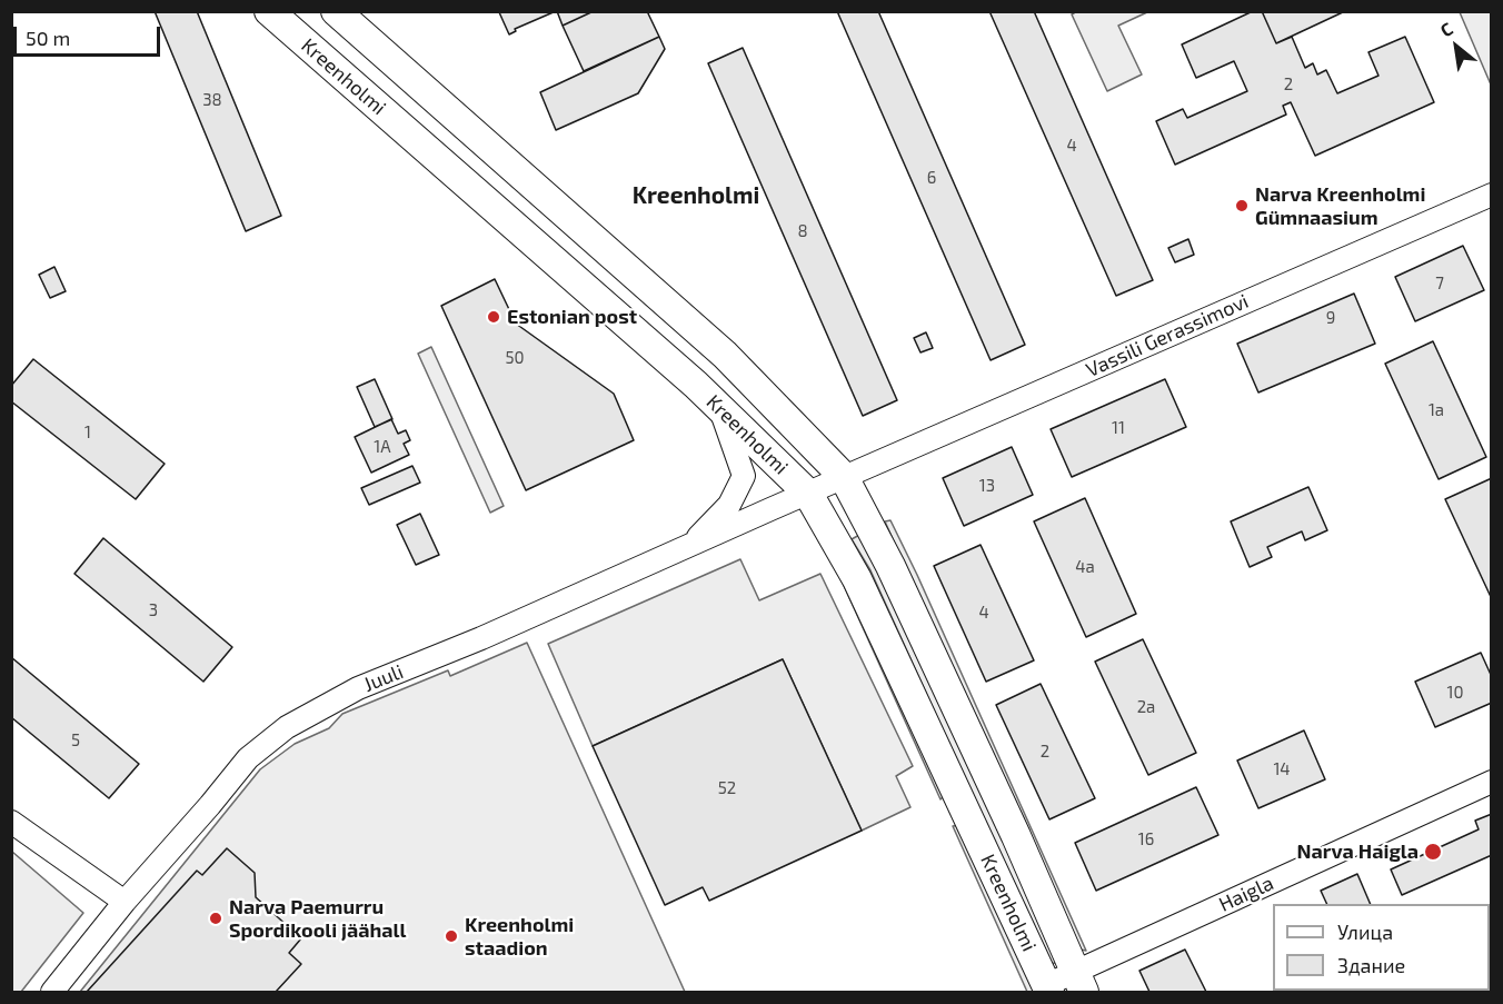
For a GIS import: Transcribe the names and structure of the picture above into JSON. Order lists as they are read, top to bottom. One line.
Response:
{"streets":{"main road":["Kreenholmi"],"street":["Vassili Gerassimovi","Juuli","Haigla"]},"crossings":[["Kreenholmi","Vassili Gerassimovi"],["Kreenholmi","Juuli"],["Kreenholmi","Haigla"],["Vassili Gerassimovi","Juuli"]],"districts":["Kreenholmi"],"places":["Narva Kreenholmi Gümnaasium","Estonian post","Narva Haigla","Narva Paemurru Spordikooli jäähall","Kreenholmi staadion"],"house_numbers":["2","38","4","6","8","7","9","50","1a","11","1","1A","13","4a","3","4","10","2a","5","2","14","52","16"],"legend":["Улица","Здание"],"scale_bar":"50 m","north":"top left"}
